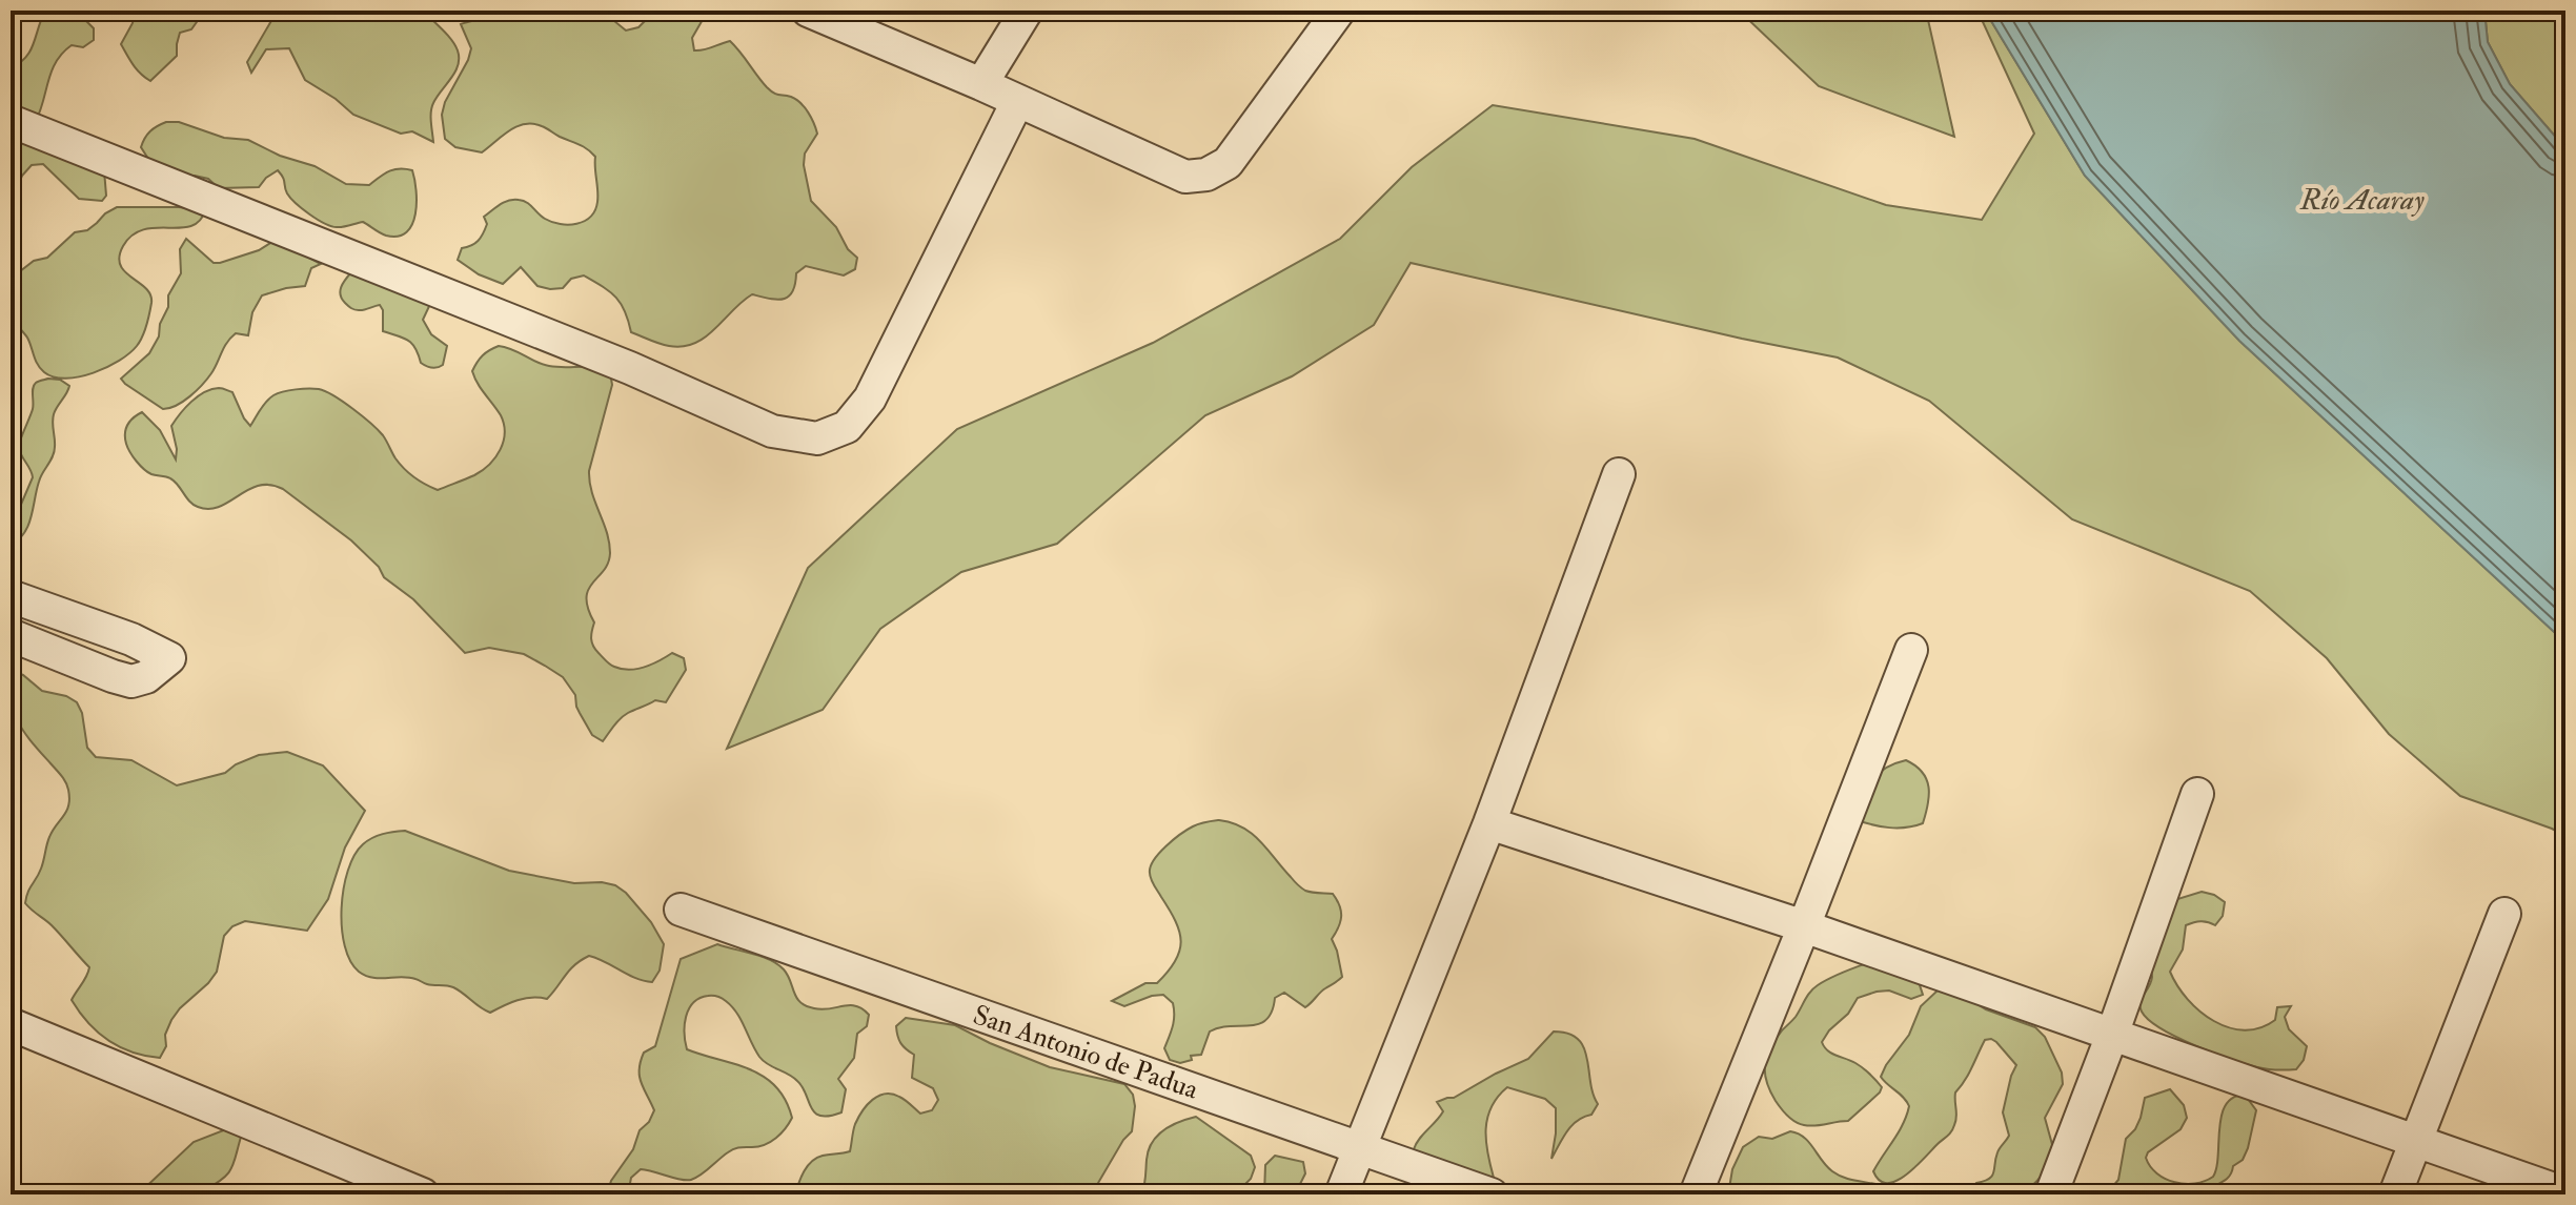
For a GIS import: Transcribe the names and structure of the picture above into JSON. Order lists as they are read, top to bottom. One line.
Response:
{"streets":{"street":["San Antonio de Padua"]},"water":["Río Acaray"]}
